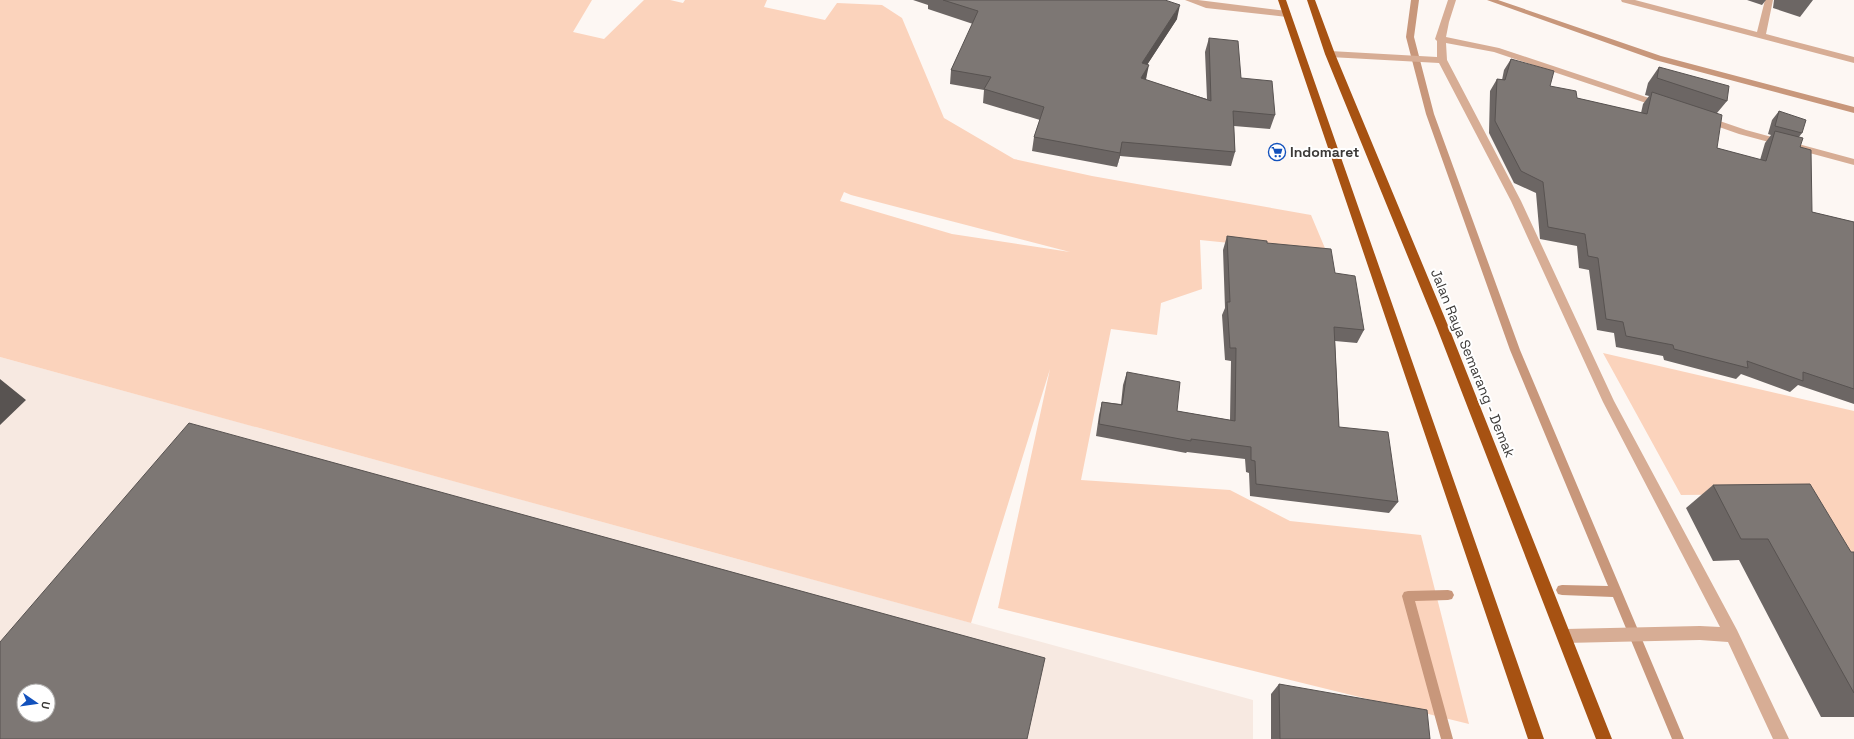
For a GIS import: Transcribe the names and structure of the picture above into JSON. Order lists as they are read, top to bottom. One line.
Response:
{"streets":{"highway":["Jalan Raya Semarang - Demak"]},"places":{"supermarket":["Indomaret"]},"north":"right"}
